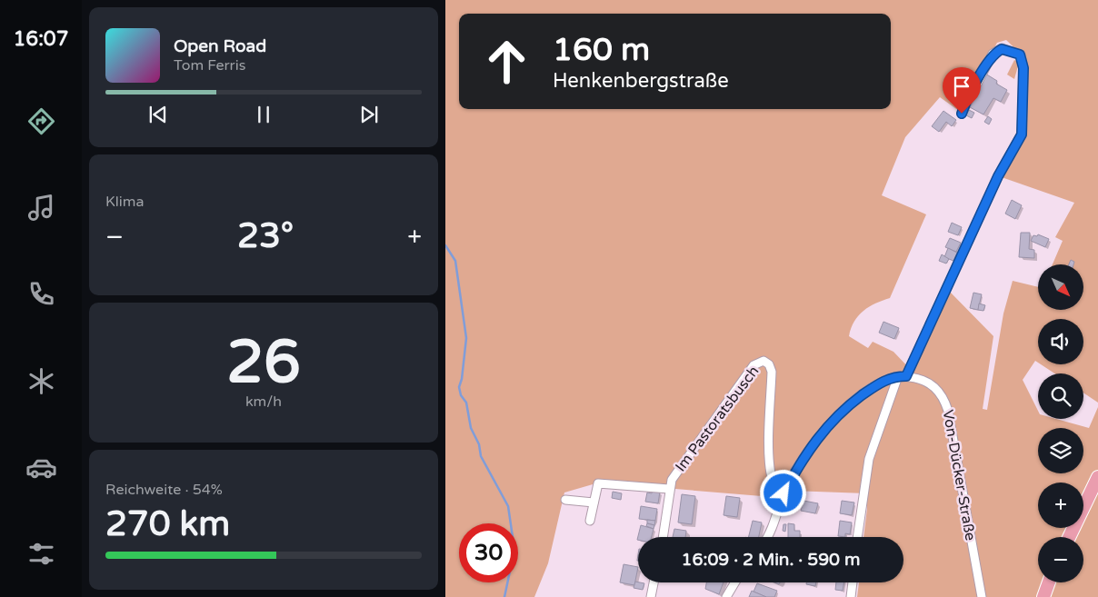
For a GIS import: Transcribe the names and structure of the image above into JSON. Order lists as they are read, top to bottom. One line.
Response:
{"streets":{"street":["Im Pastoratsbusch","Von-Dücker-Straße"]},"north":"bottom right","page":{"tabs":"16:07","turn":["160 m","Henkenbergstraße"],"song":["Open Road","Tom Ferris"],"tile":["Klima",["26","km/h"],["Reichweite · 54%","270 km"]],"heat":["−","23°","+"],"map_buttons":["+","−"],"limit":"30","trip":"16:09 · 2 Min. · 590 m"}}
